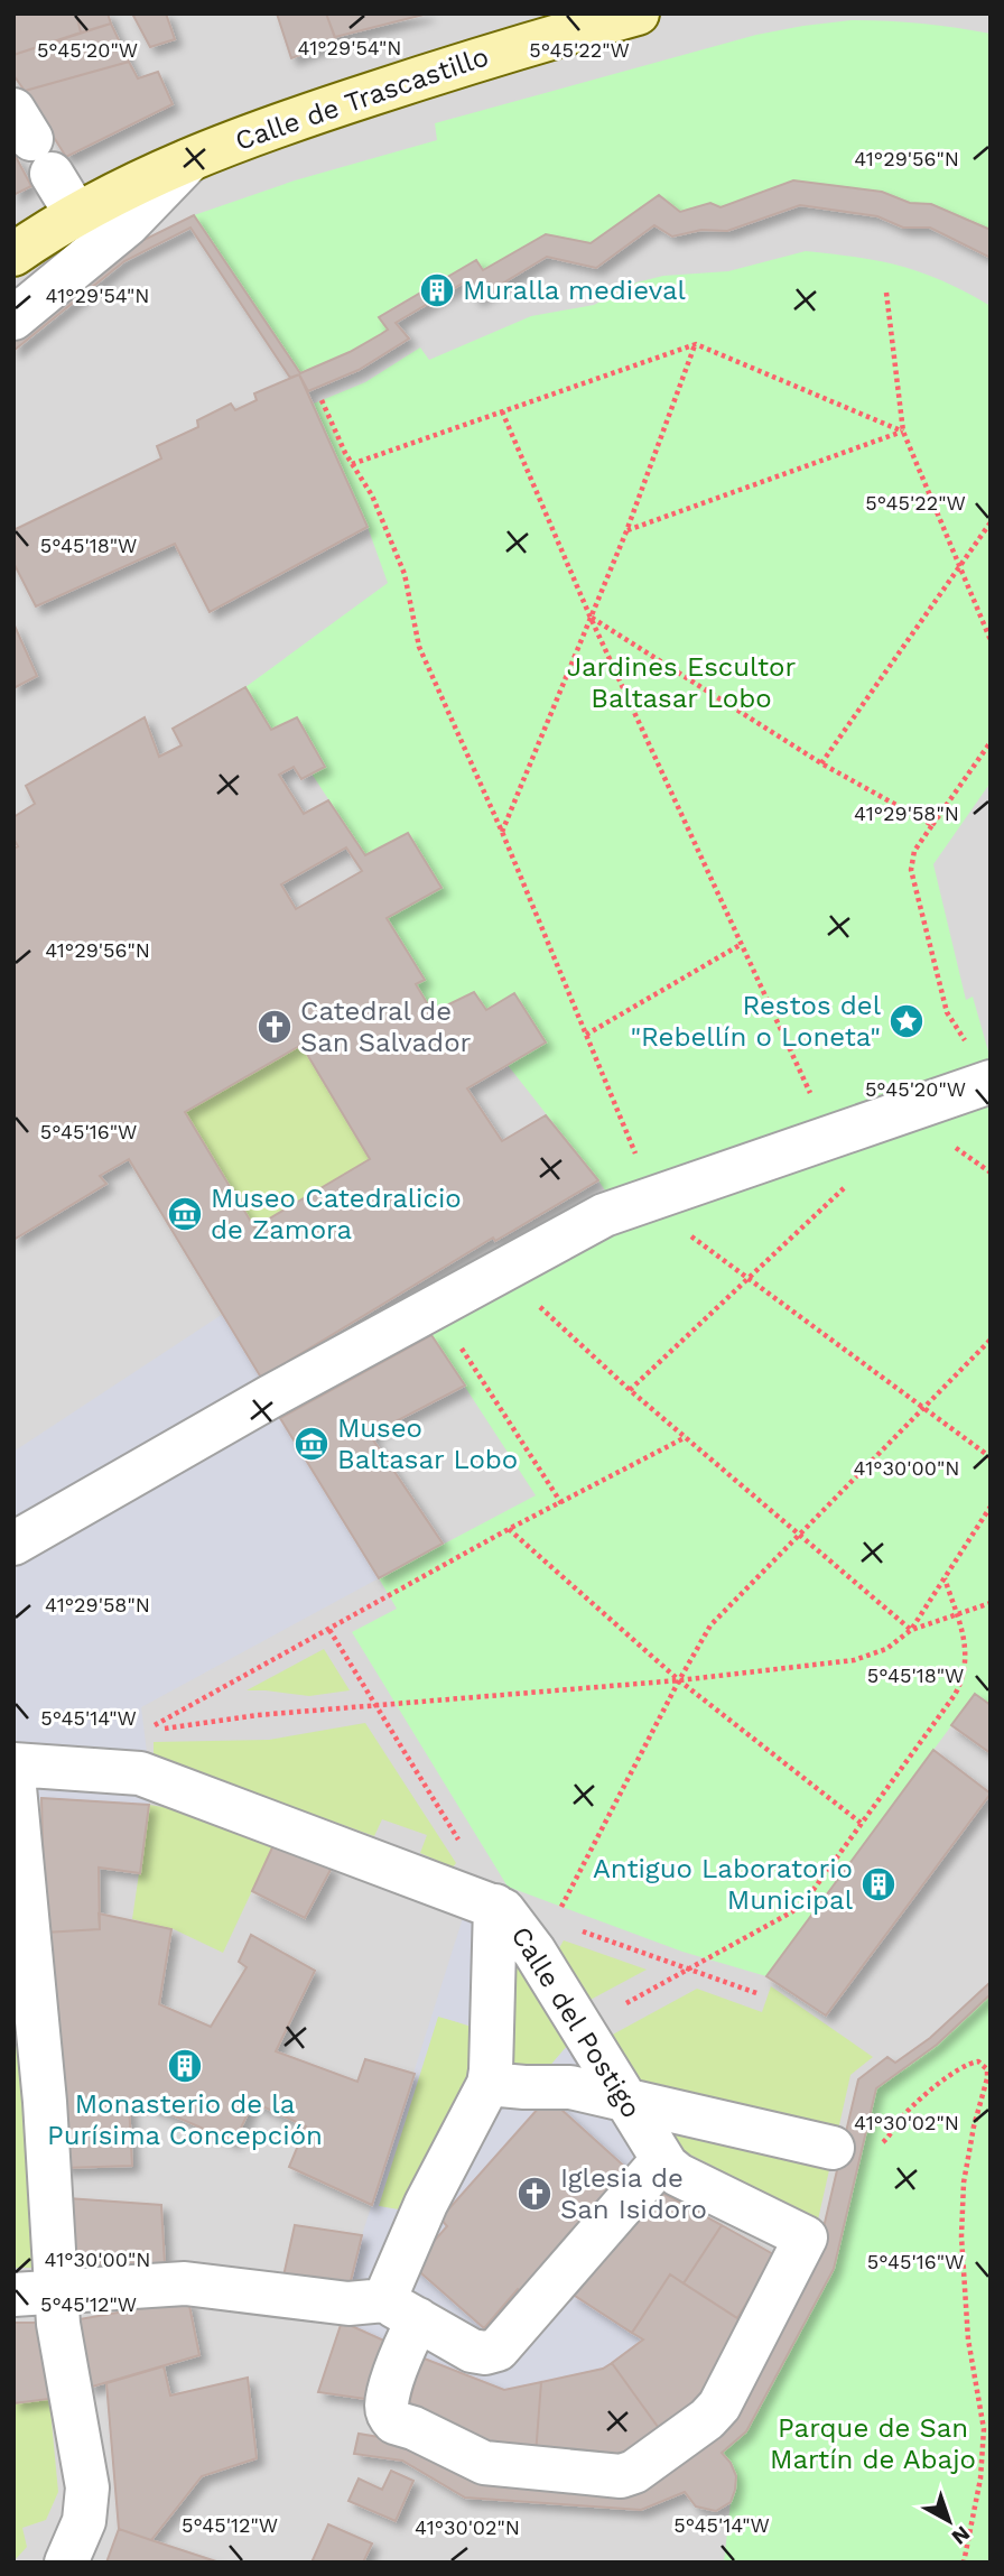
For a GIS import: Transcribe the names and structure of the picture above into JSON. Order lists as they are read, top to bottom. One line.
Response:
{"streets":{"street":["Calle de Trascastillo","Calle del Postigo"]},"parks":["Jardines Escultor Baltasar Lobo","Parque de San Martín de Abajo"],"places":{"building":["Muralla medieval","Antiguo Laboratorio Municipal","Monasterio de la Purísima Concepción"],"place":["Restos del \"Rebellín o Loneta\""],"church":["Catedral de San Salvador","Iglesia de San Isidoro"],"museum":["Museo Catedralicio de Zamora","Museo Baltasar Lobo"]},"north":"bottom right","coordinates":["41°29'54\"N","5°45'20\"W","5°45'22\"W","41°29'56\"N","5°45'18\"W","41°29'58\"N","5°45'16\"W","41°30'00\"N","5°45'14\"W","41°30'02\"N","5°45'12\"W"]}
